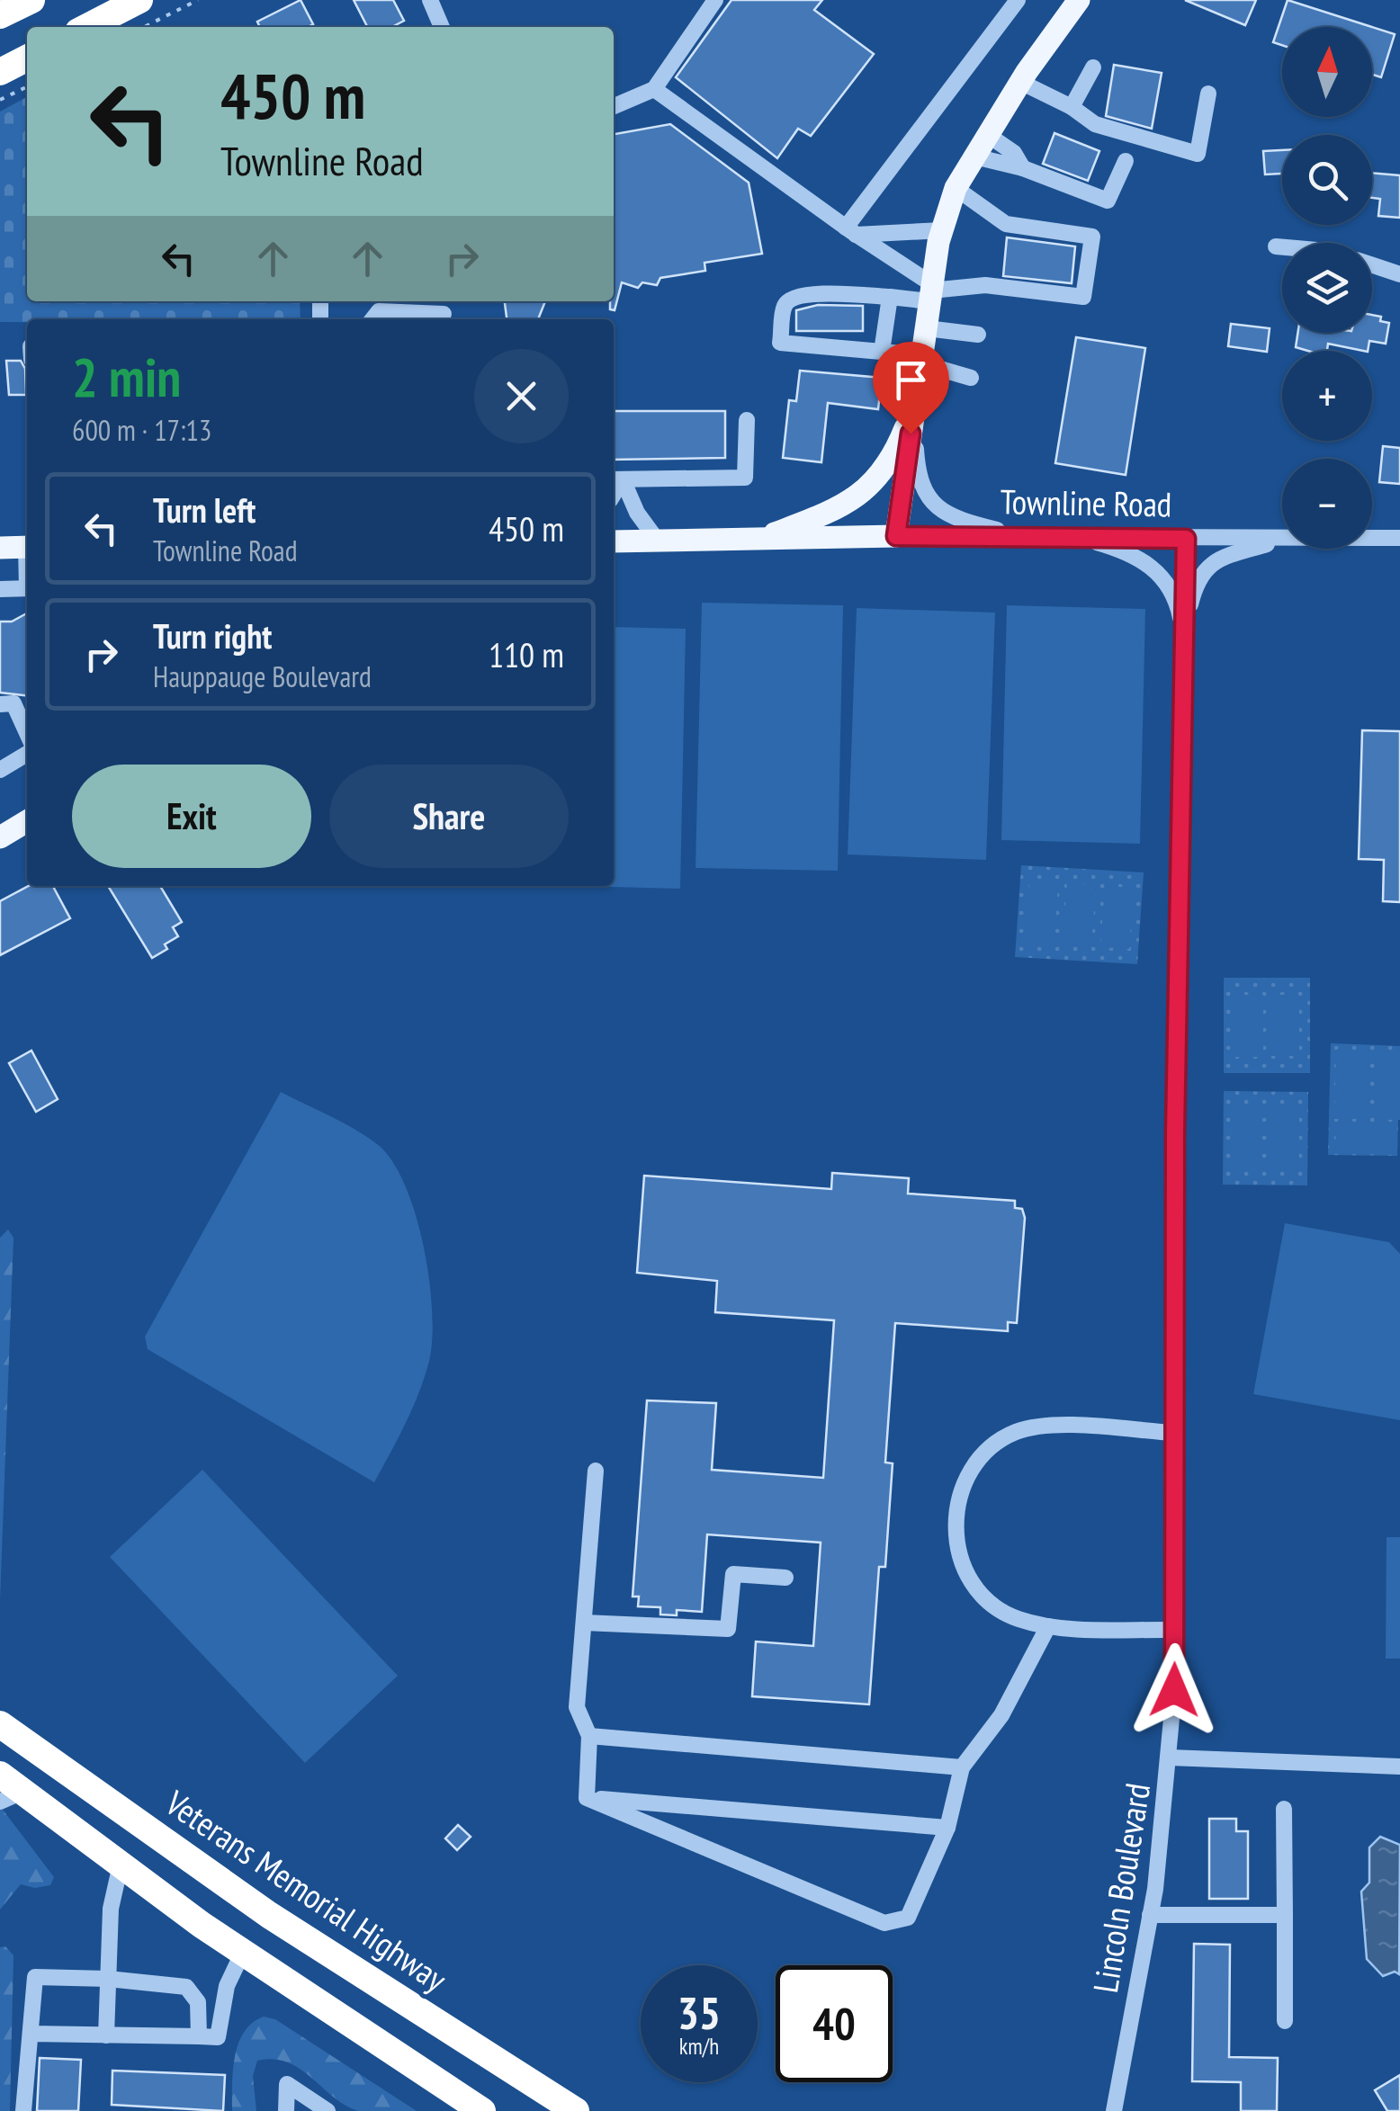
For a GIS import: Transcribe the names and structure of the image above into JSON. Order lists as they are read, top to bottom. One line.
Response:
{"streets":{"highway":["Veterans Memorial Highway"],"main road":["Townline Road"],"street":["Lincoln Boulevard"]},"crossings":[["Townline Road","Lincoln Boulevard"]],"north":"top","page":{"map_buttons":["+","−"],"turn":["450 m","Townline Road"],"heading":["2 min","600 m · 17:13"],"list":[{"name":"Turn left","note":"Townline Road","value":"450 m"},{"name":"Turn right","note":"Hauppauge Boulevard","value":"110 m"}],"buttons":["Exit","Share"],"speed":"35 km/h","limit":"40"}}
